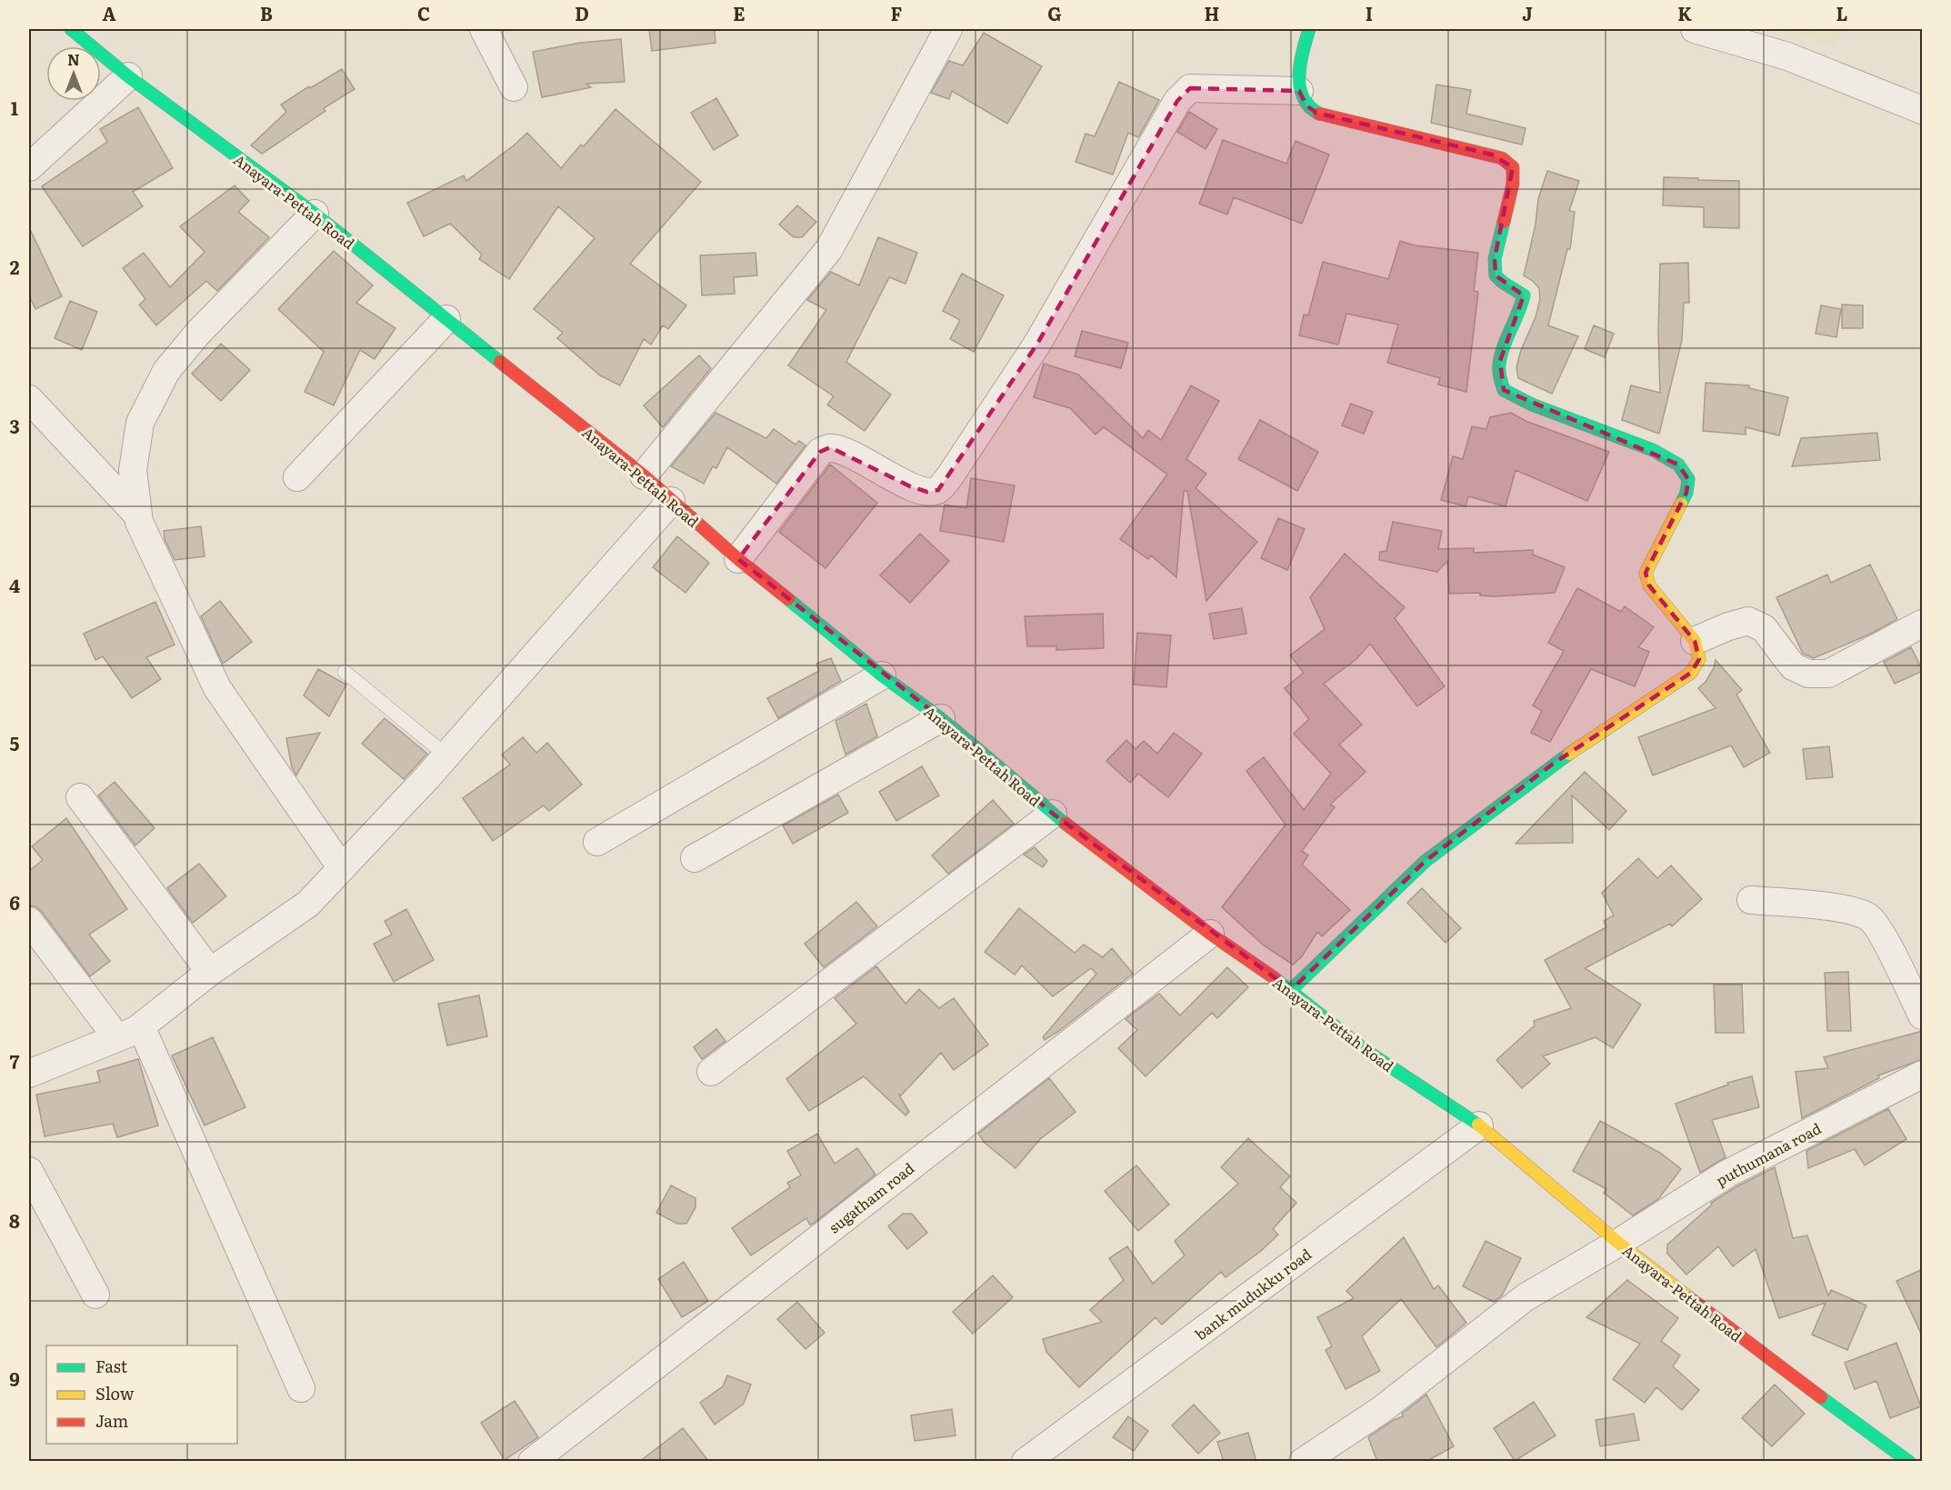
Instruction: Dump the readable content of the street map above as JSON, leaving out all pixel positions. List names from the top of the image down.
{
  "streets": {
    "main road": ["Anayara-Pettah Road"],
    "street": ["puthumana road", "sugatham road", "bank mudukku road"]
  },
  "crossings": [
    ["Anayara-Pettah Road", "puthumana road"],
    ["Anayara-Pettah Road", "sugatham road"],
    ["Anayara-Pettah Road", "bank mudukku road"]
  ],
  "legend": ["Fast", "Slow", "Jam"],
  "north": "top",
  "grid": {
    "columns": [
      "A",
      "B",
      "C",
      "D",
      "E",
      "F",
      "G",
      "H",
      "I",
      "J",
      "K",
      "L"
    ],
    "rows": [
      "1",
      "2",
      "3",
      "4",
      "5",
      "6",
      "7",
      "8",
      "9"
    ]
  }
}
